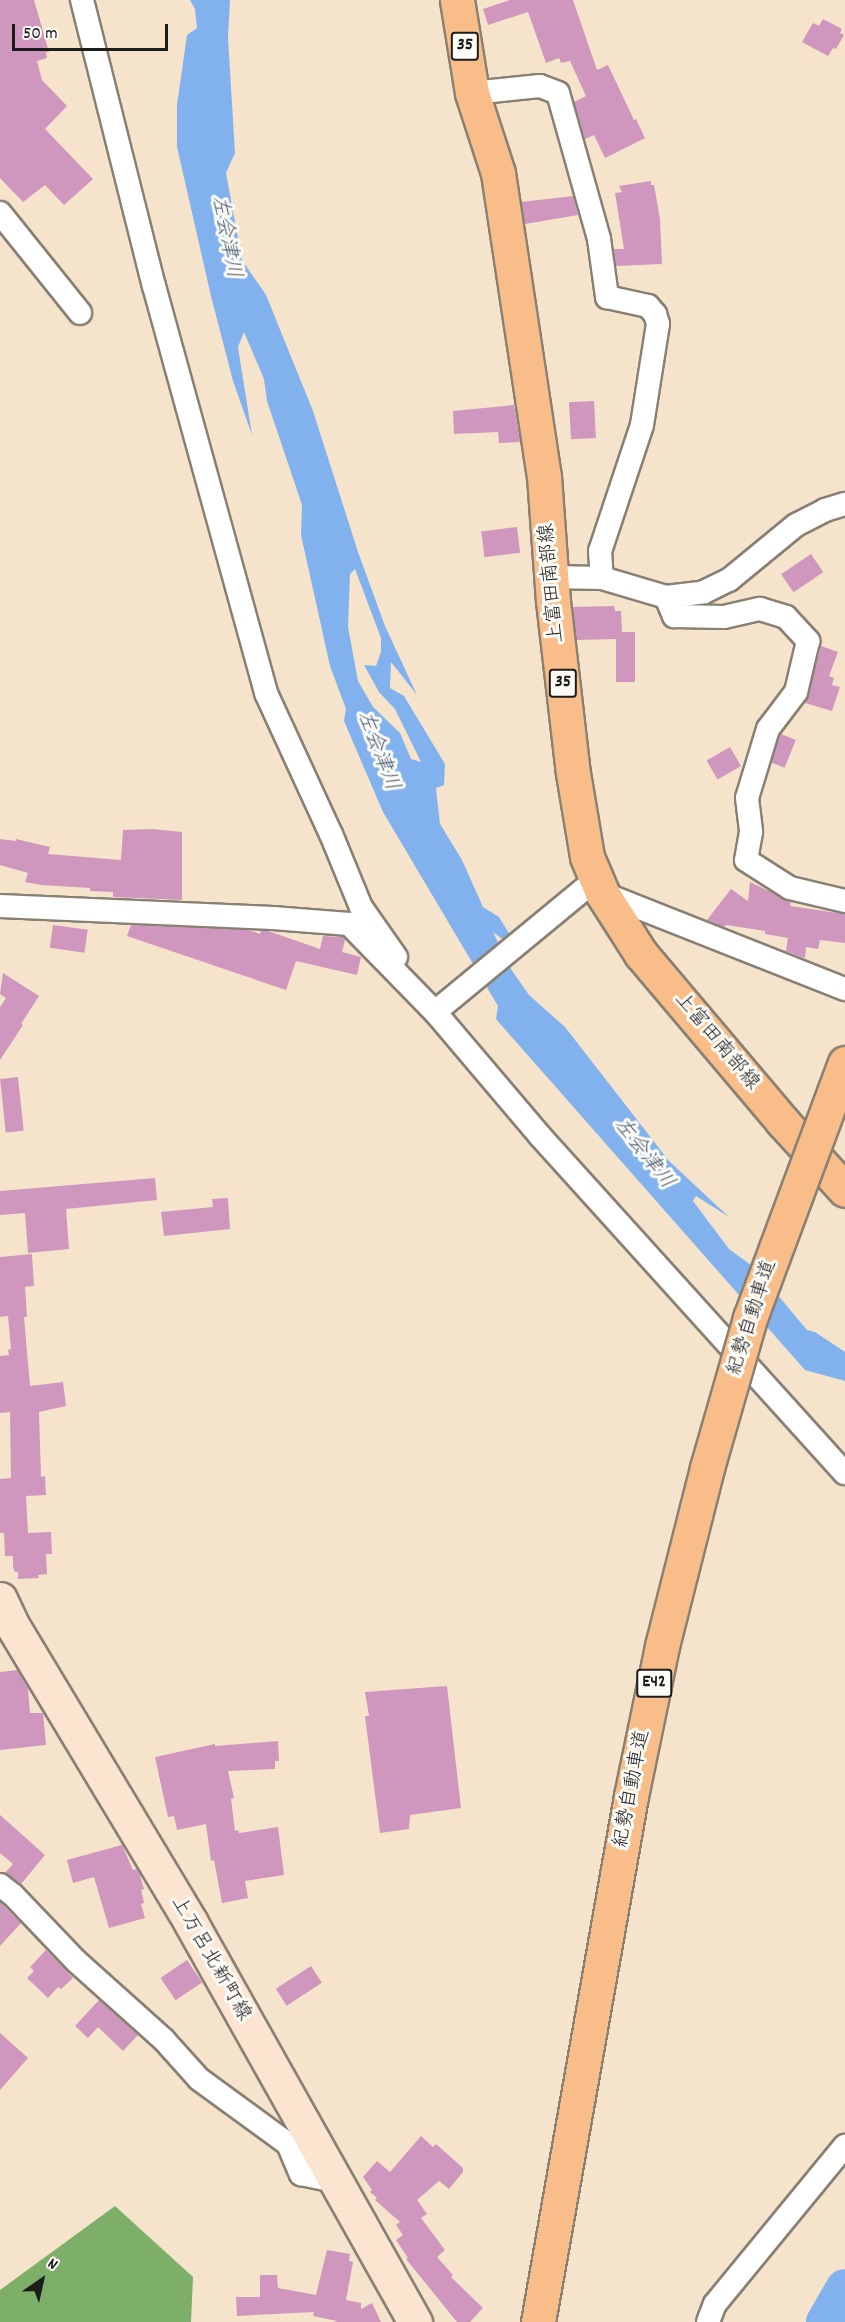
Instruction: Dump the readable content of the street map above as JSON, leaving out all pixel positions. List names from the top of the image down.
{
  "streets": {
    "main road": [
      "35",
      "上富田南部線",
      "紀勢自動車道",
      "E42",
      "上万呂北新町線"
    ]
  },
  "water": ["左会津川"],
  "scale_bar": "50 m",
  "north": "top right"
}
